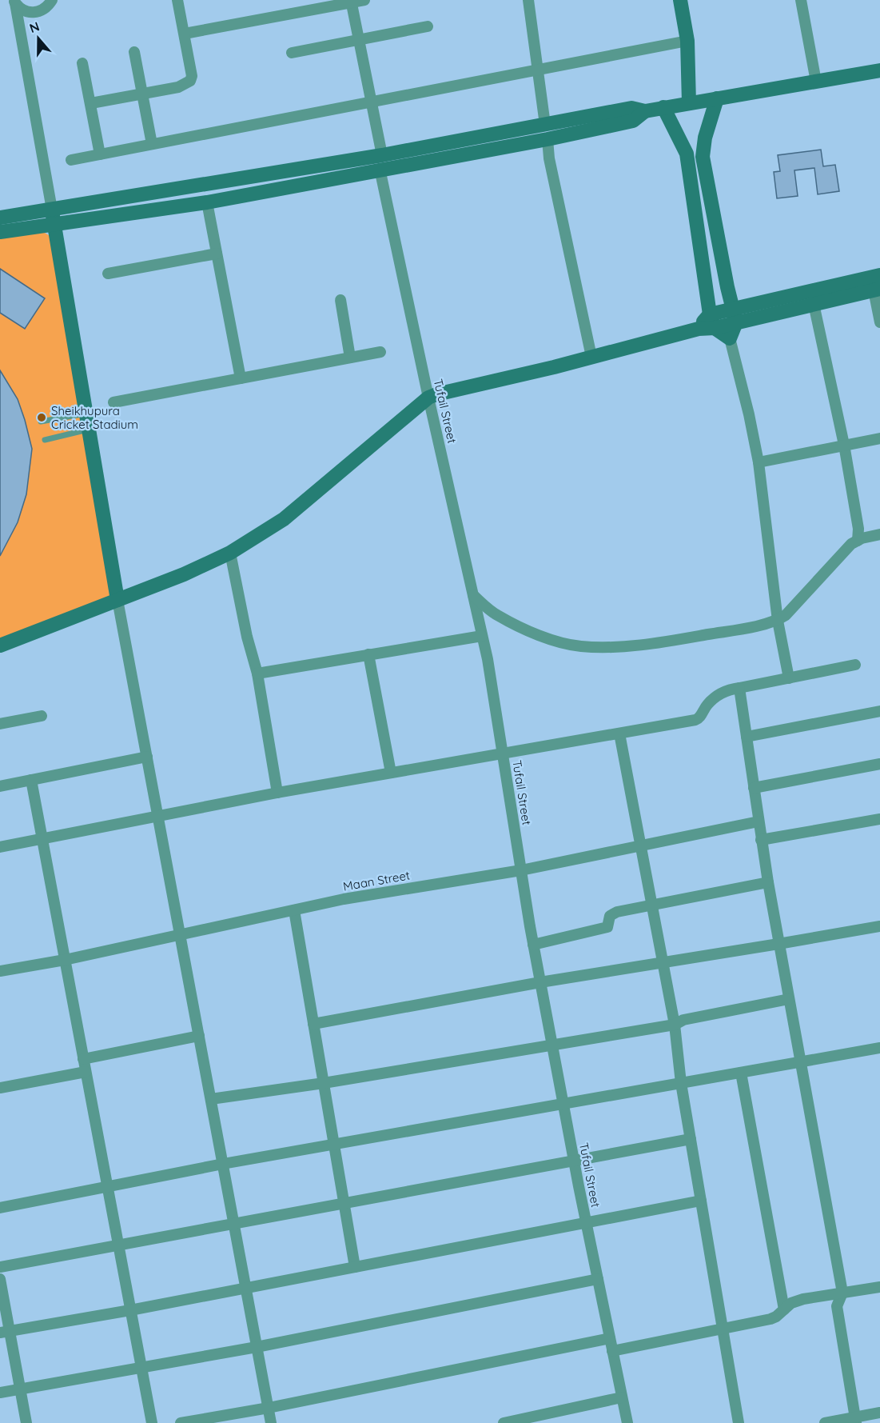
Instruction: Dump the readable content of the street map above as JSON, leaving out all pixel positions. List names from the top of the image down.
{
  "streets": {
    "street": ["Tufail Street", "Maan Street"]
  },
  "crossings": [
    ["Tufail Street", "Maan Street"]
  ],
  "places": ["Sheikhupura Cricket Stadium"],
  "north": "top"
}
